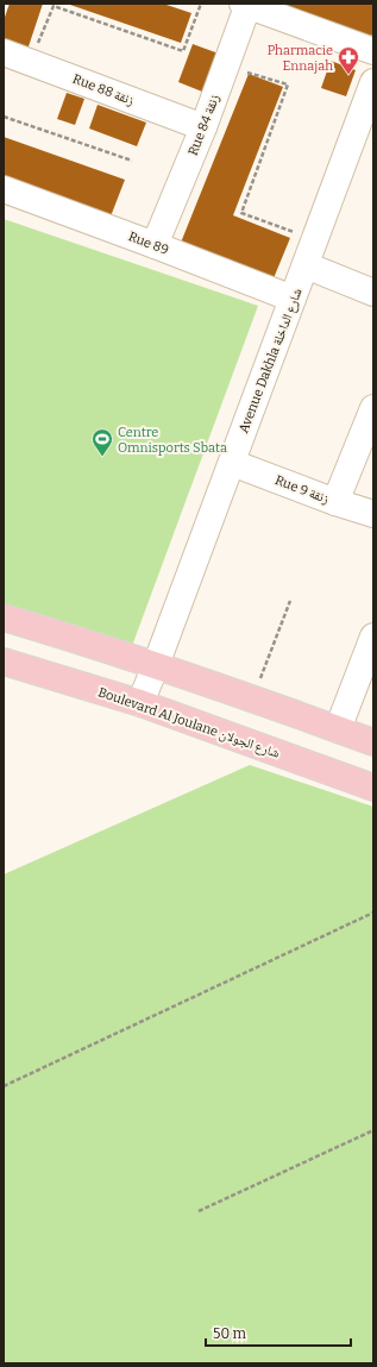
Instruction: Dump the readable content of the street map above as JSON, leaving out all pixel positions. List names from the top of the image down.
{
  "streets": {
    "main road": ["Boulevard Al Joulane شارع الجولان"],
    "street": [
      "Rue 88 زنقة",
      "Rue 84 زنقة",
      "Rue 89",
      "Avenue Dakhla شارع الداخلة",
      "Rue 9 زنقة"
    ]
  },
  "crossings": [
    ["Rue 88 زنقة", "Rue 84 زنقة"],
    ["Rue 84 زنقة", "Rue 89"],
    ["Rue 89", "Avenue Dakhla شارع الداخلة"],
    ["Avenue Dakhla شارع الداخلة", "Rue 9 زنقة"],
    ["Avenue Dakhla شارع الداخلة", "Boulevard Al Joulane شارع الجولان"]
  ],
  "places": {
    "pharmacy": ["Pharmacie Ennajah"],
    "sports": ["Centre Omnisports Sbata"]
  },
  "scale_bar": "50 m"
}
